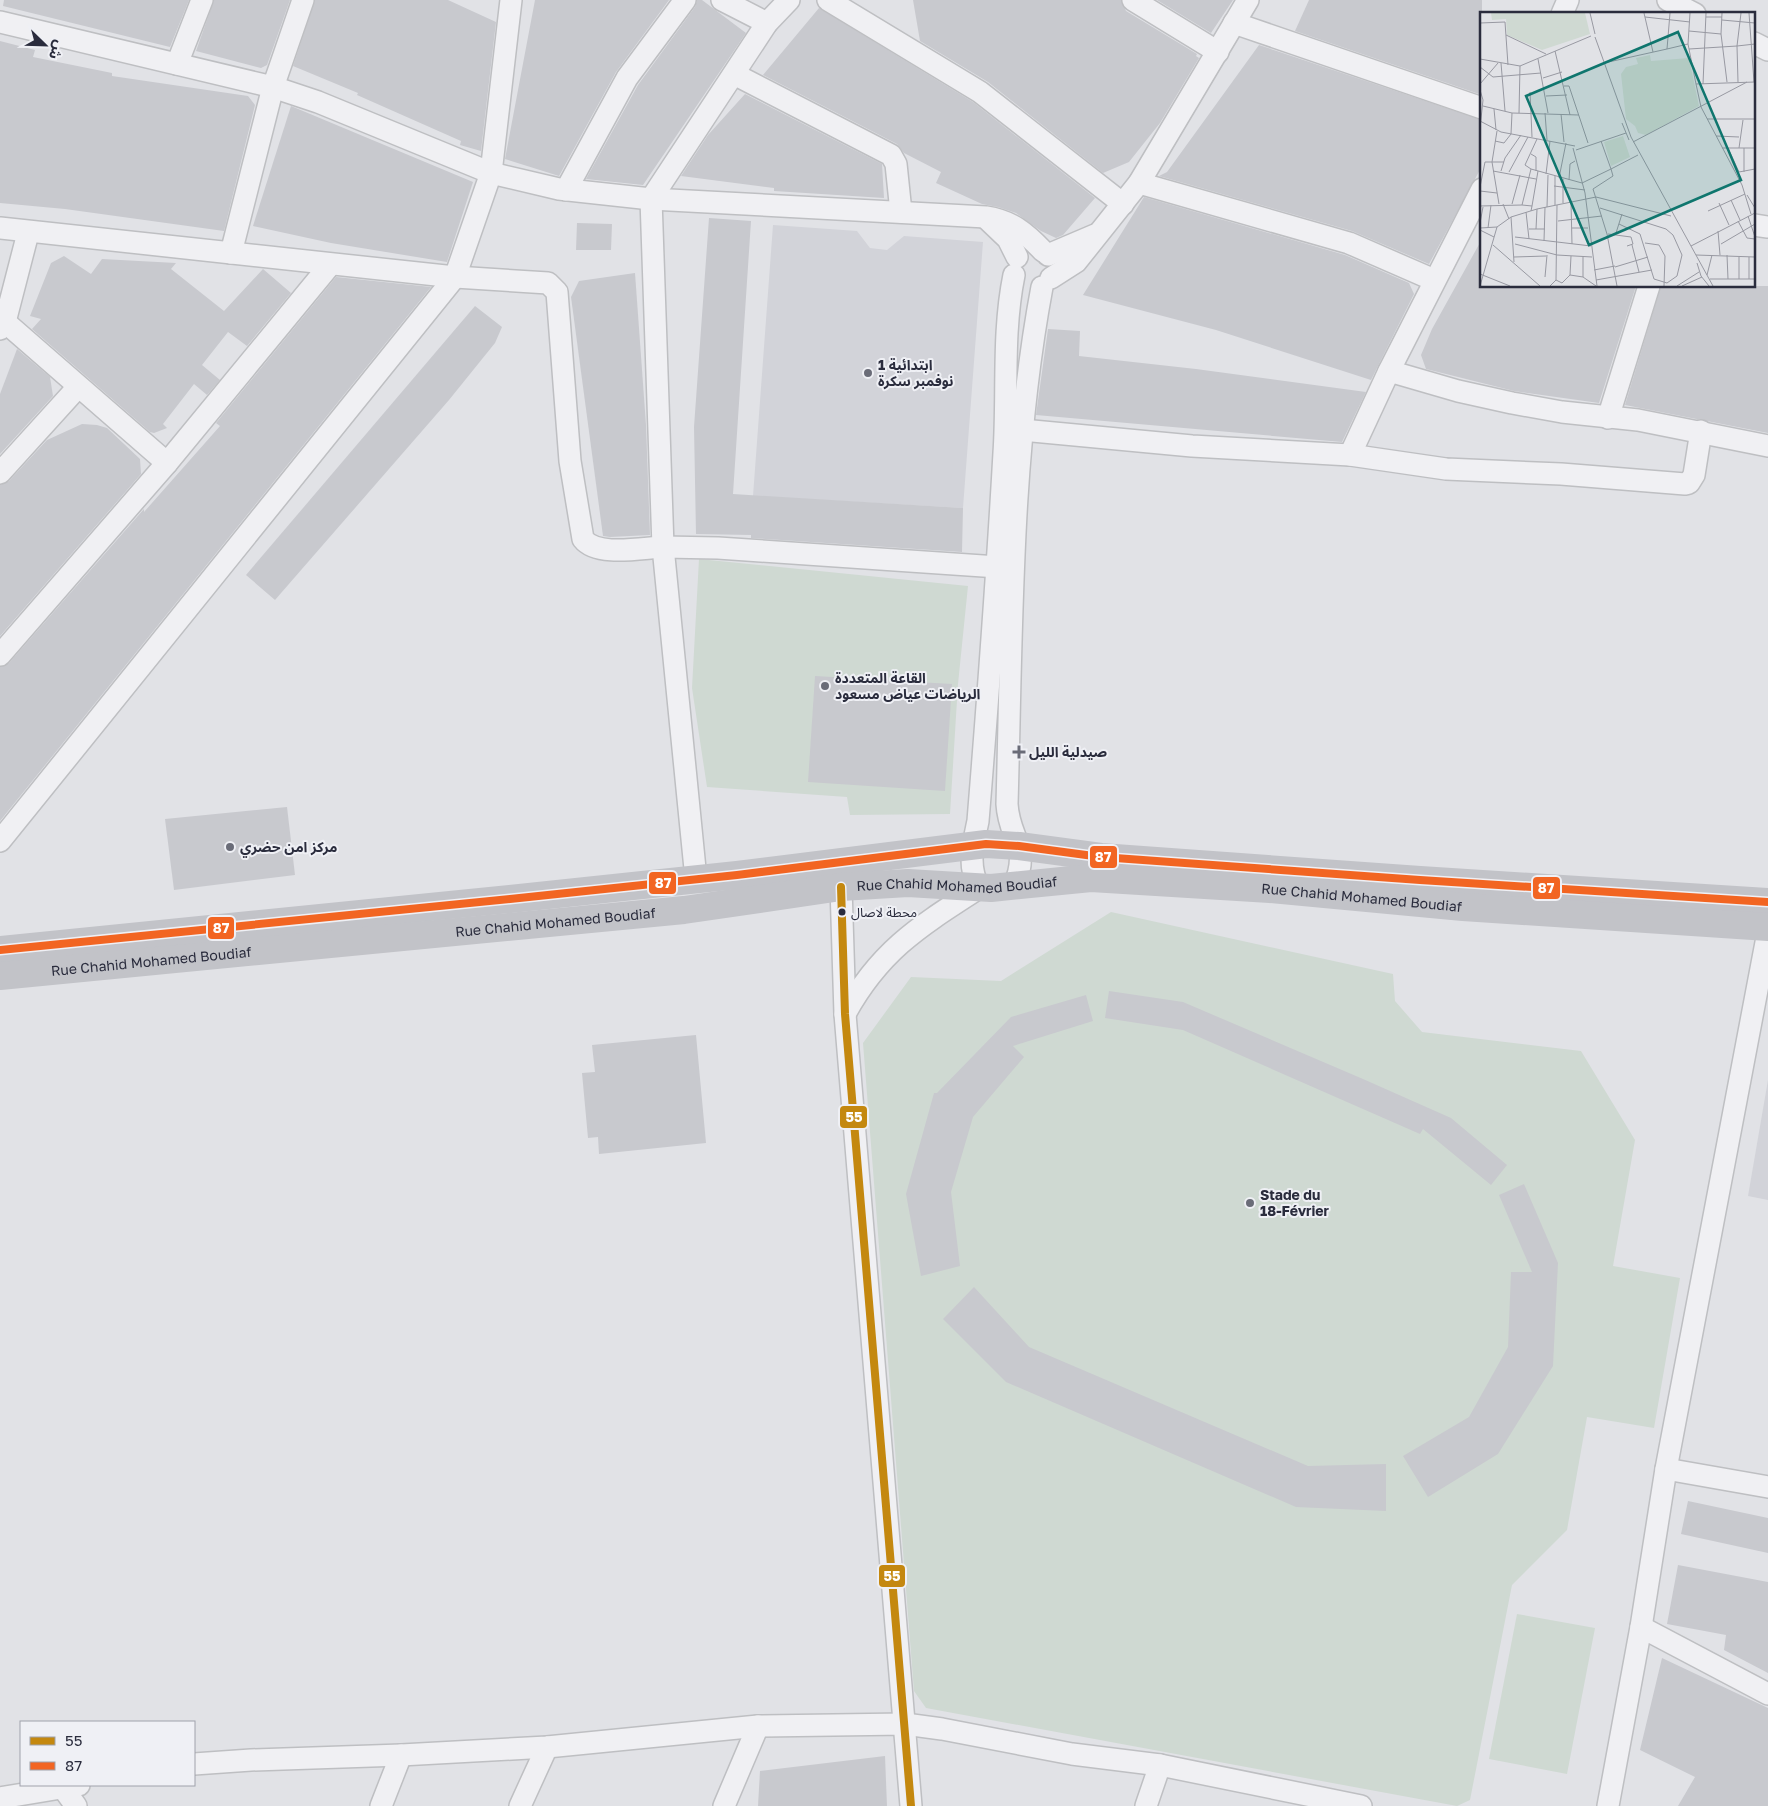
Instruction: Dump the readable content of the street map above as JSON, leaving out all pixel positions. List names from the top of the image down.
{
  "streets": {
    "main road": ["Rue Chahid Mohamed Boudiaf"]
  },
  "places": {
    "other": [
      "ابتدائية 1 نوفمبر سكرة",
      "القاعة المتعددة الرياضات عياض مسعود",
      "مركز امن حضري",
      "محطة لاصال",
      "Stade du 18-Février"
    ],
    "health": ["صيدلية الليل"]
  },
  "lines": ["transit line 87", "transit line 55"],
  "legend": ["55", "87"],
  "north": "bottom right"
}
